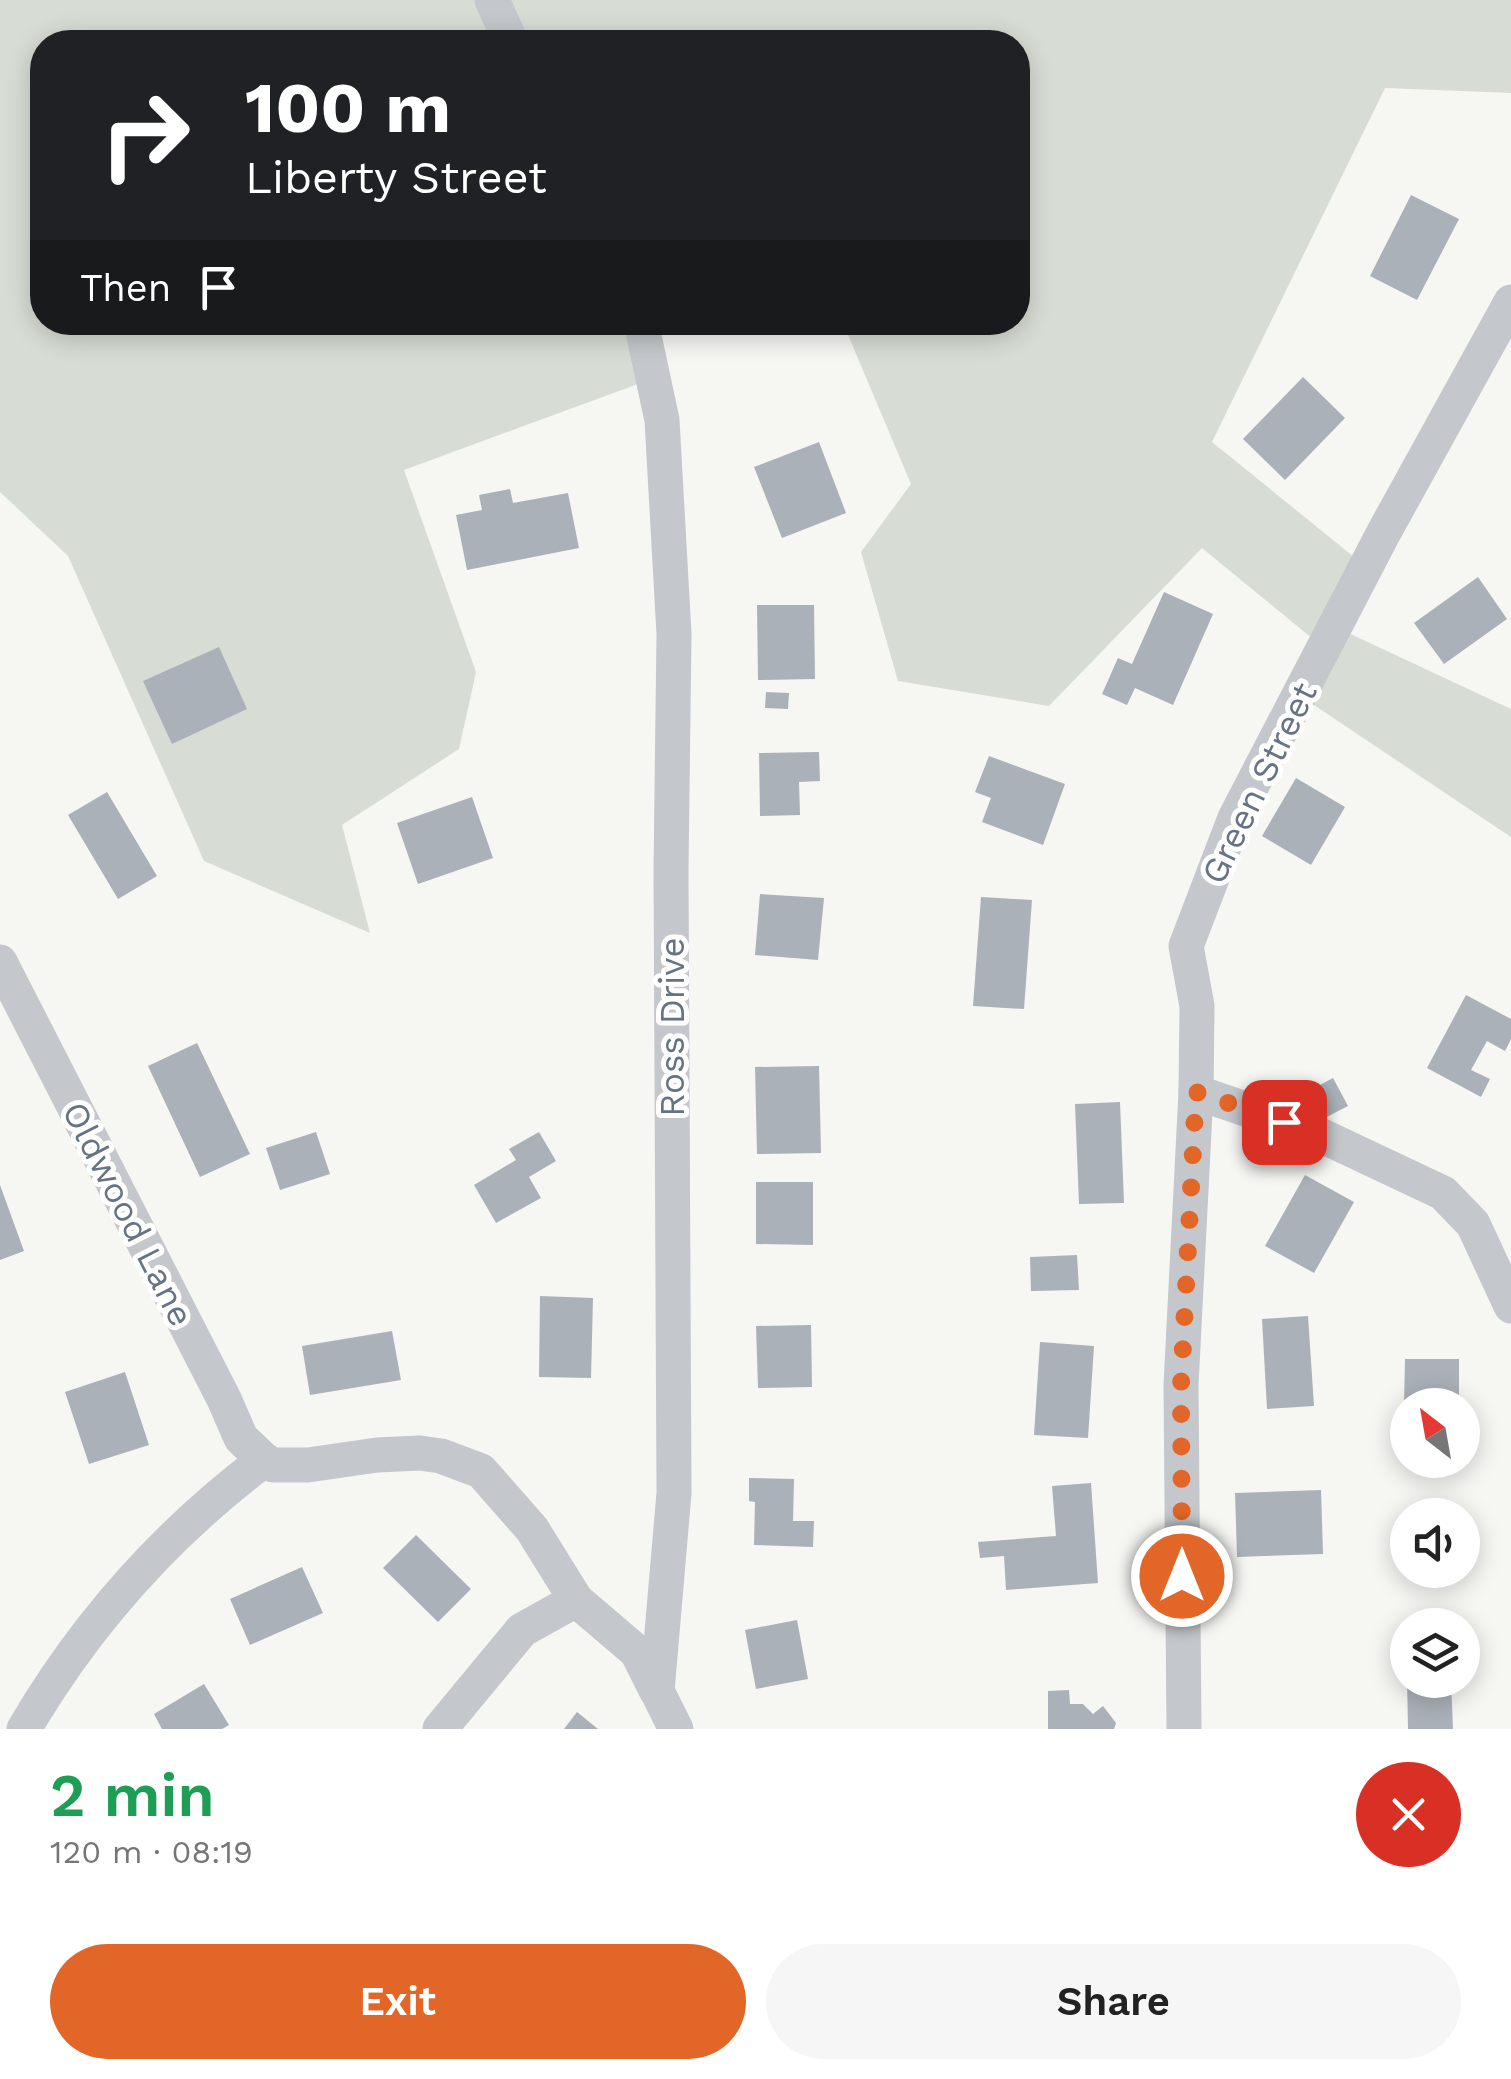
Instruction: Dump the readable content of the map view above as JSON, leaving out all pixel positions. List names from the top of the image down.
{
  "streets": {
    "street": ["Green Street", "Ross Drive", "Oldwood Lane"]
  },
  "north": "top left",
  "page": {
    "turn": ["100 m", "Liberty Street"],
    "then": "Then",
    "heading": ["2 min", "120 m · 08:19"],
    "buttons": ["Exit", "Share"]
  }
}
